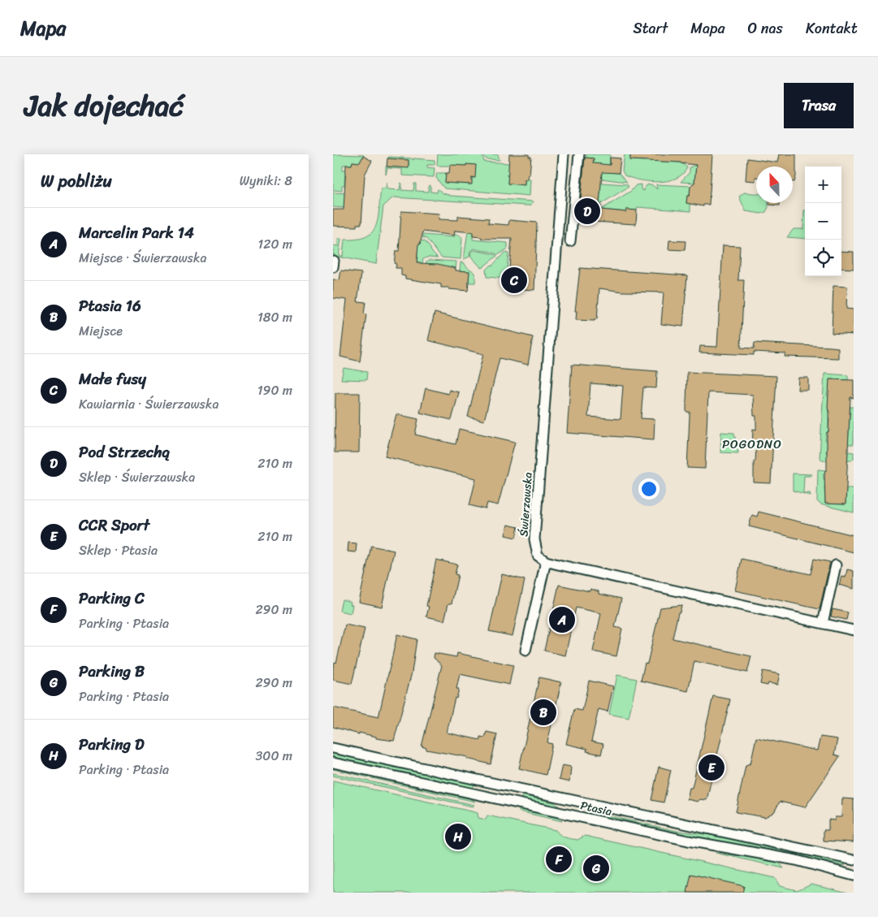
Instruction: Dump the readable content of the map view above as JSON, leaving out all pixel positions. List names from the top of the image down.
{
  "streets": {
    "street": ["Świerzawska", "Ptasia"]
  },
  "districts": ["POGODNO"],
  "north": "top",
  "page": {
    "header": "Mapa",
    "nav": [
      "Start",
      "Mapa",
      "O nas",
      "Kontakt"
    ],
    "title": "Jak dojechać",
    "buttons": "Trasa",
    "heading": ["W pobliżu", "Wyniki: 8"],
    "map_buttons": ["+", "−"],
    "pins": [
      "D",
      "C",
      "A",
      "B",
      "E",
      "H",
      "F",
      "G"
    ],
    "list": [
      {
        "mark": "A",
        "name": "Marcelin Park 14",
        "note": "Miejsce · Świerzawska",
        "value": "120 m"
      },
      {
        "mark": "B",
        "name": "Ptasia 16",
        "note": "Miejsce",
        "value": "180 m"
      },
      {
        "mark": "C",
        "name": "Małe fusy",
        "note": "Kawiarnia · Świerzawska",
        "value": "190 m"
      },
      {
        "mark": "D",
        "name": "Pod Strzechą",
        "note": "Sklep · Świerzawska",
        "value": "210 m"
      },
      {
        "mark": "E",
        "name": "CCR Sport",
        "note": "Sklep · Ptasia",
        "value": "210 m"
      },
      {
        "mark": "F",
        "name": "Parking C",
        "note": "Parking · Ptasia",
        "value": "290 m"
      },
      {
        "mark": "G",
        "name": "Parking B",
        "note": "Parking · Ptasia",
        "value": "290 m"
      },
      {
        "mark": "H",
        "name": "Parking D",
        "note": "Parking · Ptasia",
        "value": "300 m"
      }
    ]
  }
}
